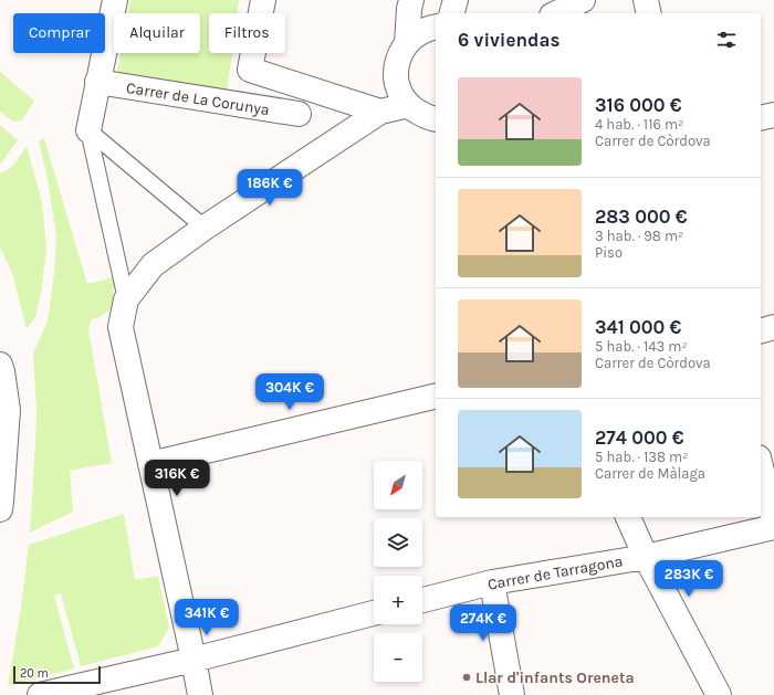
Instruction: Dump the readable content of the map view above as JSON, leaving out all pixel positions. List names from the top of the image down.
{
  "streets": {
    "street": ["Carrer de La Corunya", "Carrer de Tarragona"]
  },
  "places": ["Llar d'infants Oreneta"],
  "scale_bar": "20 m",
  "north": "bottom left",
  "page": {
    "chip": ["Comprar", "Alquilar", "Filtros"],
    "heading": "6 viviendas",
    "list": [
      {
        "name": "316 000 €",
        "note": "4 hab. · 116 m² · Carrer de Còrdova"
      },
      {
        "name": "283 000 €",
        "note": "3 hab. · 98 m² · Piso"
      },
      {
        "name": "341 000 €",
        "note": "5 hab. · 143 m² · Carrer de Còrdova"
      },
      {
        "name": "274 000 €",
        "note": "5 hab. · 138 m² · Carrer de Màlaga"
      }
    ],
    "price": [
      "186K €",
      "304K €",
      "316K €",
      "283K €",
      "341K €",
      "274K €"
    ],
    "map_buttons": ["+", "−"],
    "scale": "20 m"
  }
}
